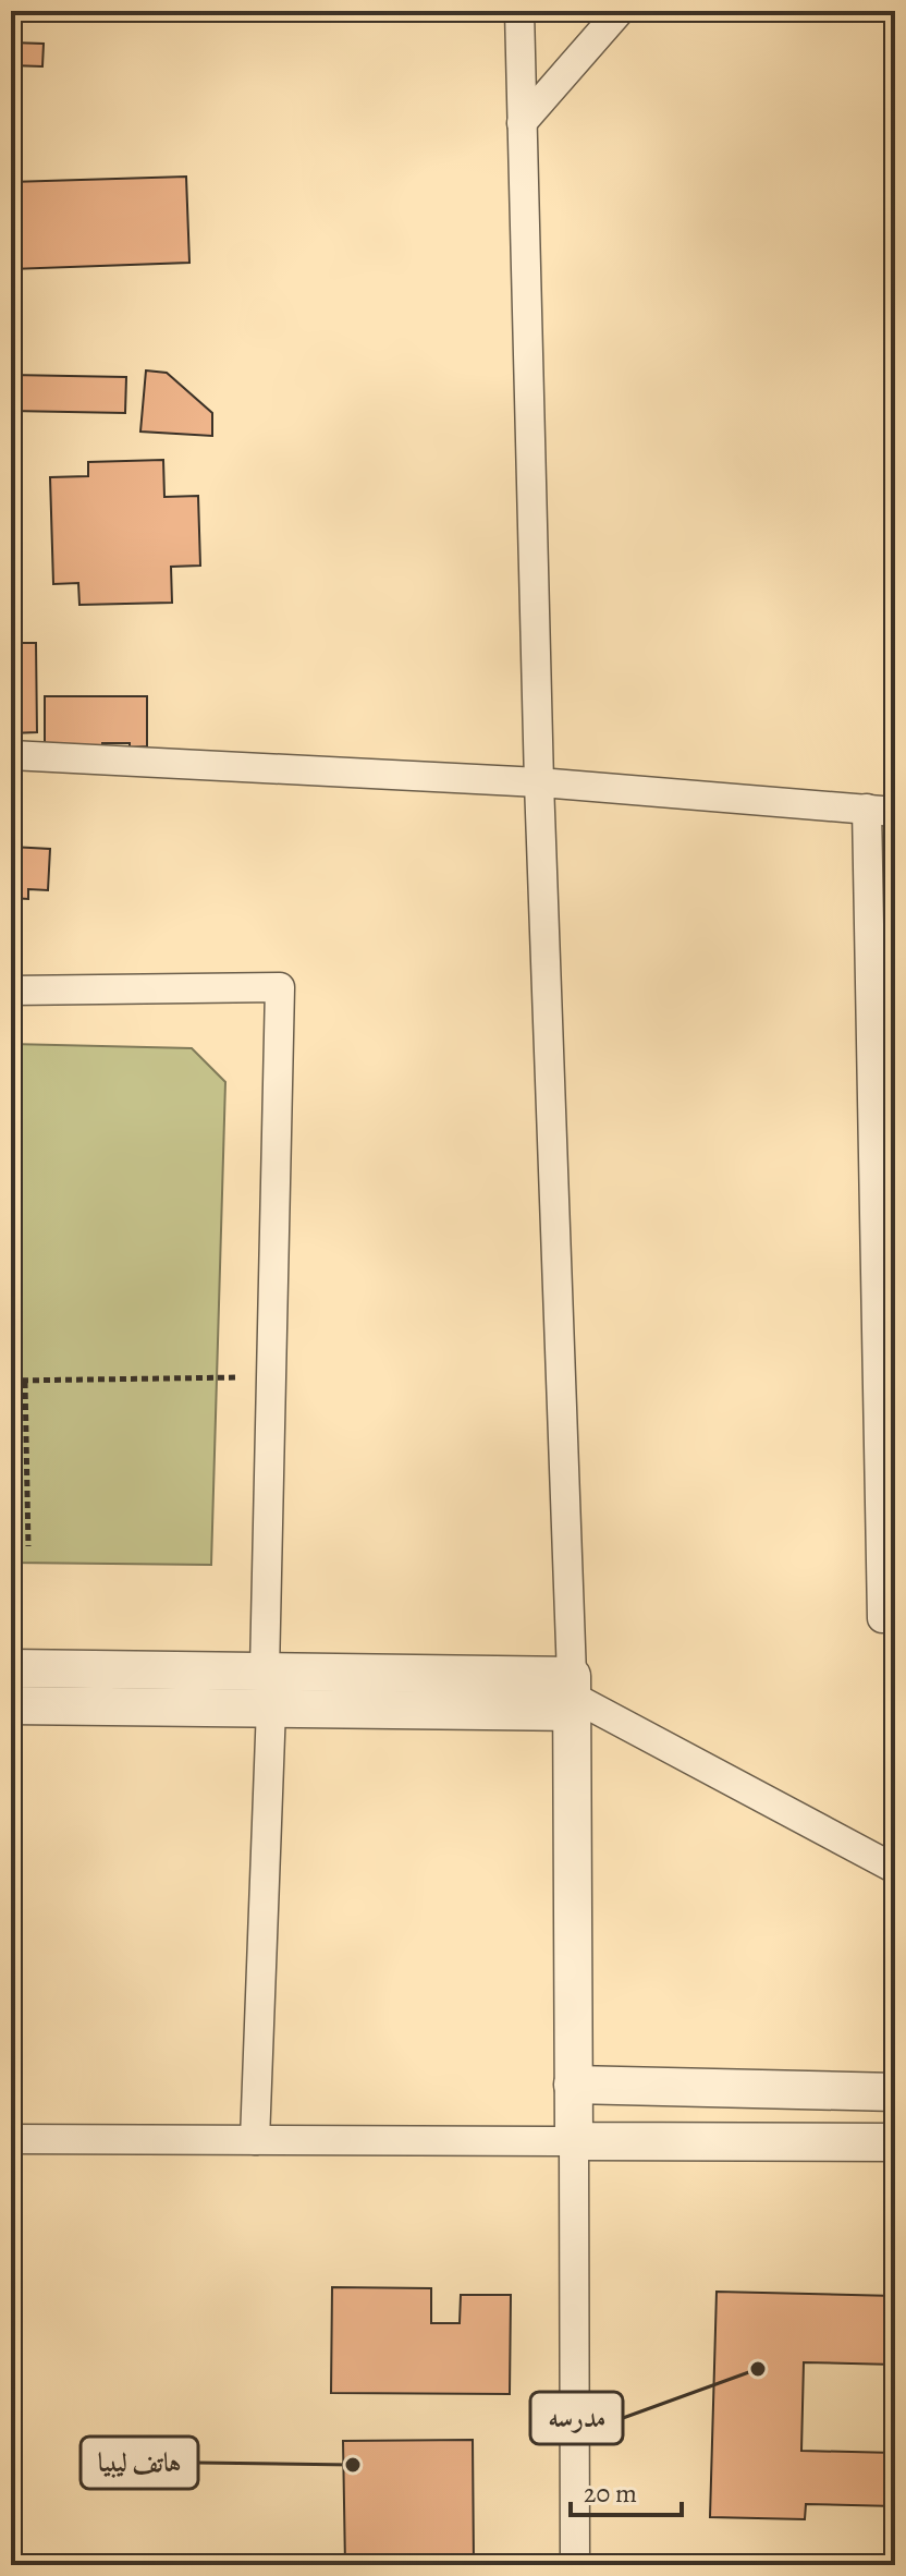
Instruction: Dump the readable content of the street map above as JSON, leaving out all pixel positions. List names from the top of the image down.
{
  "places": ["مدرسه", "هاتف ليبيا"],
  "scale_bar": "20 m"
}
